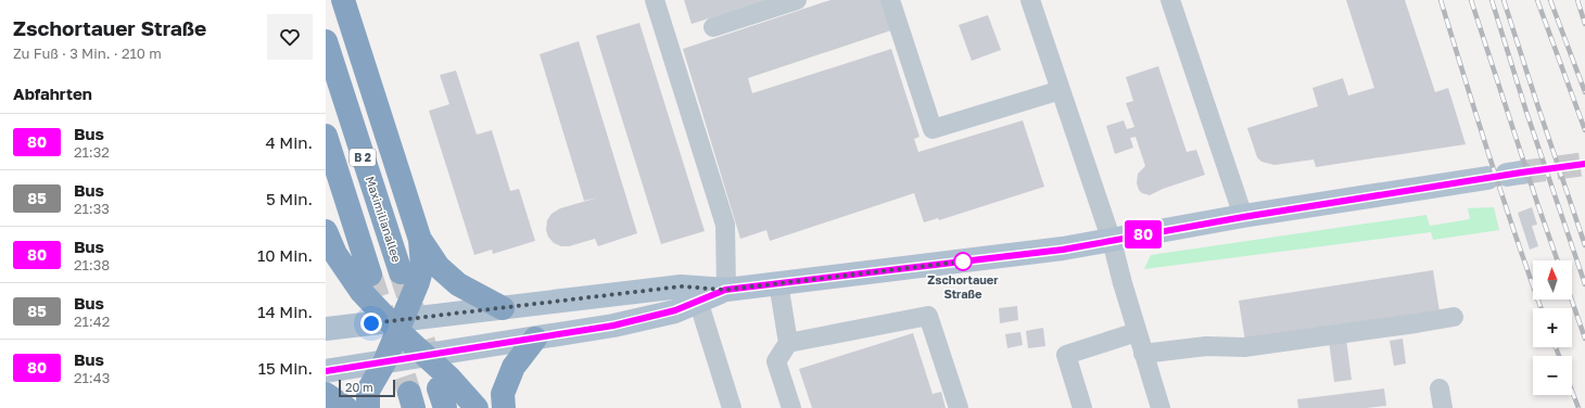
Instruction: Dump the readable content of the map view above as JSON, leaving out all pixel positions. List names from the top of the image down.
{
  "streets": {
    "highway": ["B 2", "Maximilianallee"]
  },
  "places": ["Zschortauer Straße"],
  "lines": ["bus line 80"],
  "scale_bar": "20 m",
  "north": "top",
  "page": {
    "heading": [
      ["Zschortauer Straße", "Zu Fuß · 3 Min. · 210 m"],
      "Abfahrten"
    ],
    "on_map": "80",
    "list": [
      {
        "mark": "80",
        "name": "Bus",
        "note": "21:32",
        "value": "4 Min."
      },
      {
        "mark": "85",
        "name": "Bus",
        "note": "21:33",
        "value": "5 Min."
      },
      {
        "mark": "80",
        "name": "Bus",
        "note": "21:38",
        "value": "10 Min."
      },
      {
        "mark": "85",
        "name": "Bus",
        "note": "21:42",
        "value": "14 Min."
      },
      {
        "mark": "80",
        "name": "Bus",
        "note": "21:43",
        "value": "15 Min."
      }
    ],
    "map_buttons": ["+", "−"],
    "scale": "20 m"
  }
}
